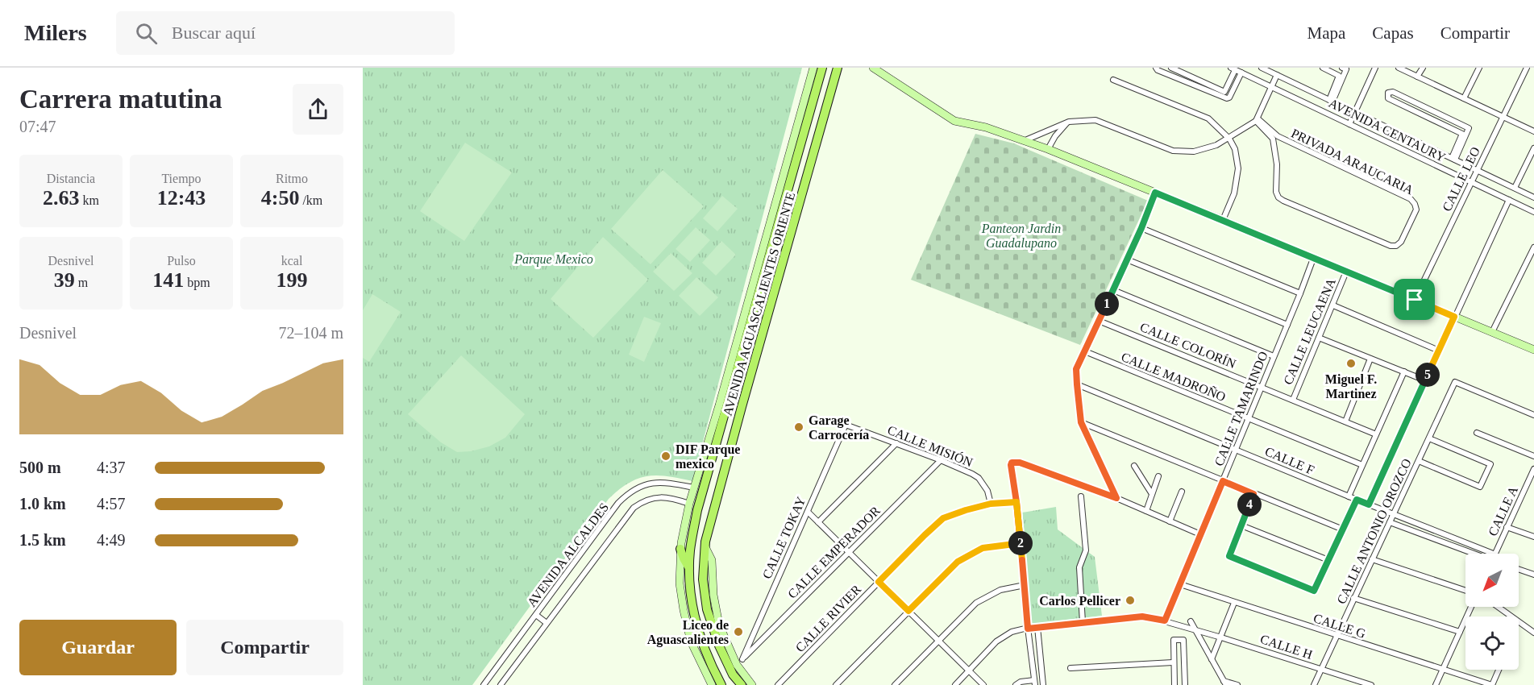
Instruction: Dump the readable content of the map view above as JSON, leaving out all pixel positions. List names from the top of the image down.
{
  "streets": {
    "main road": ["AVENIDA AGUASCALIENTES ORIENTE"],
    "street": [
      "AVENIDA CENTAURY",
      "PRIVADA ARAUCARIA",
      "CALLE LEO",
      "CALLE LEUCAENA",
      "CALLE COLORÍN",
      "CALLE MADROÑO",
      "CALLE TAMARINDO",
      "CALLE MISIÓN",
      "CALLE F",
      "CALLE A",
      "CALLE ANTONIO OROZCO",
      "CALLE TOKAY",
      "CALLE EMPERADOR",
      "AVENIDA ALCALDES",
      "CALLE RIVIER",
      "CALLE G",
      "CALLE H"
    ]
  },
  "crossings": [
    ["AVENIDA CENTAURY", "CALLE LEO"],
    ["AVENIDA AGUASCALIENTES ORIENTE", "AVENIDA ALCALDES"],
    ["CALLE LEUCAENA", "CALLE COLORÍN"],
    ["CALLE COLORÍN", "CALLE TAMARINDO"],
    ["CALLE MADROÑO", "CALLE TAMARINDO"],
    ["CALLE TAMARINDO", "CALLE F"],
    ["CALLE TAMARINDO", "CALLE G"],
    ["CALLE TAMARINDO", "CALLE H"],
    ["CALLE MISIÓN", "CALLE TOKAY"],
    ["CALLE MISIÓN", "CALLE EMPERADOR"],
    ["CALLE MISIÓN", "CALLE RIVIER"],
    ["CALLE F", "CALLE ANTONIO OROZCO"],
    ["CALLE ANTONIO OROZCO", "CALLE G"],
    ["CALLE ANTONIO OROZCO", "CALLE H"],
    ["CALLE TOKAY", "CALLE EMPERADOR"]
  ],
  "parks": ["Panteon Jardin Guadalupano", "Parque Mexico"],
  "places": [
    "Miguel F. Martinez",
    "Garage Carrocería",
    "DIF Parque mexico",
    "Carlos Pellicer",
    "Liceo de Aguascalientes"
  ],
  "north": "bottom left",
  "page": {
    "header": "Milers",
    "search": "Buscar aquí",
    "nav": ["Mapa", "Capas", "Compartir"],
    "heading": ["Carrera matutina", "07:47"],
    "stats": [
      ["Distancia", "2.63 km"],
      ["Tiempo", "12:43"],
      ["Ritmo", "4:50 /km"],
      ["Desnivel", "39 m"],
      ["Pulso", "141 bpm"],
      ["kcal", "199"]
    ],
    "pins": [
      "1",
      "5",
      "4",
      "2"
    ],
    "chart": ["Desnivel", "72–104 m"],
    "list": [
      {
        "name": "500 m",
        "note": "4:37"
      },
      {
        "name": "1.0 km",
        "note": "4:57"
      },
      {
        "name": "1.5 km",
        "note": "4:49"
      }
    ],
    "buttons": ["Guardar", "Compartir"]
  }
}
